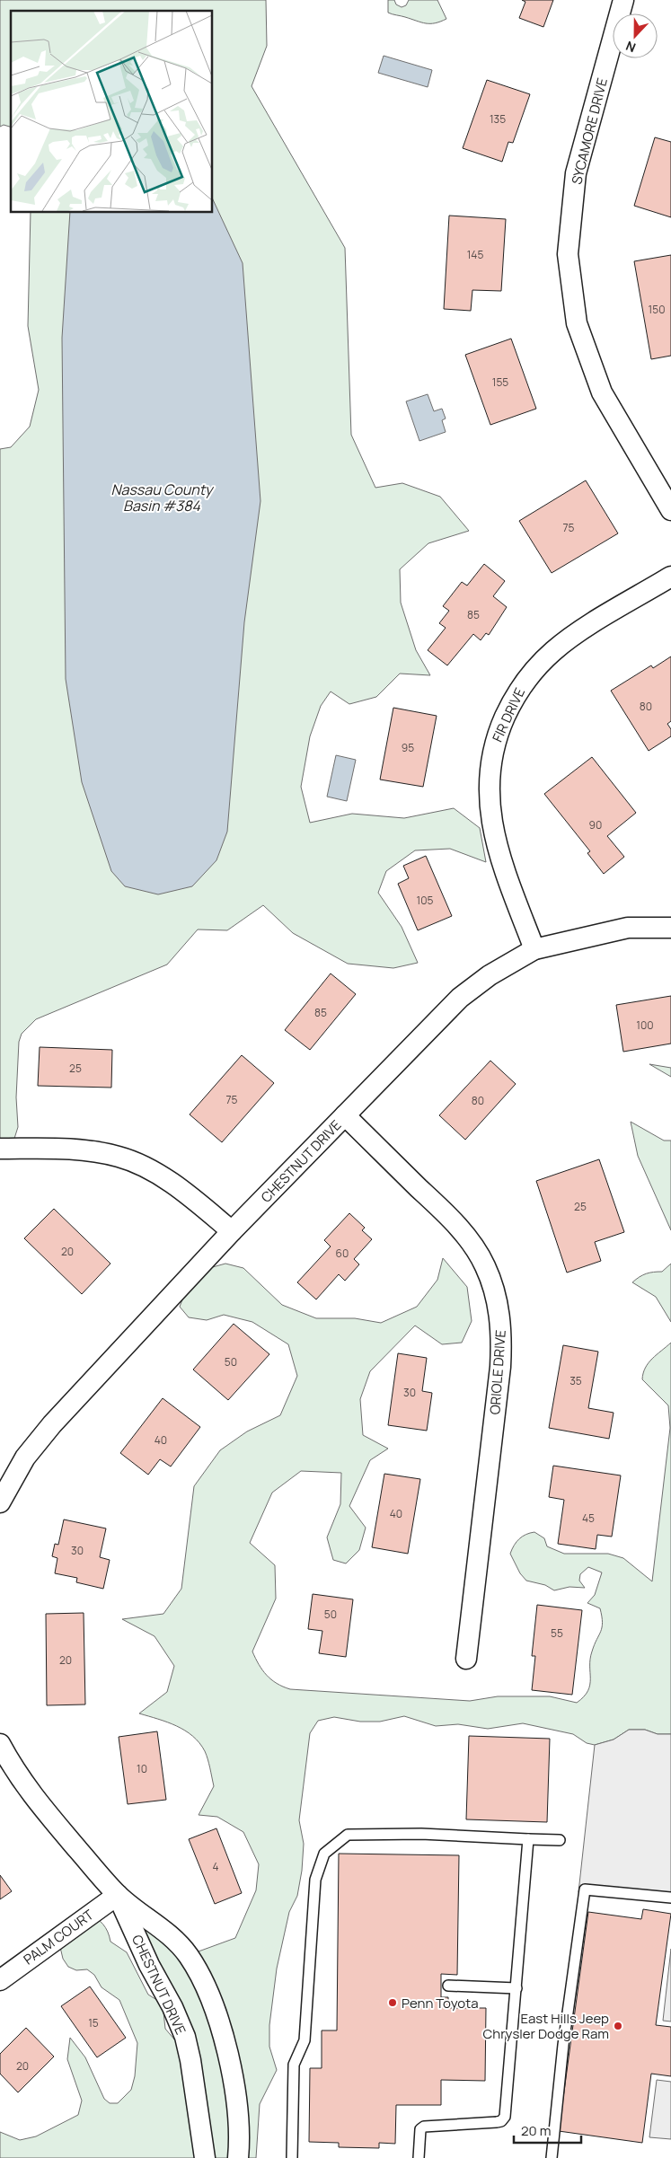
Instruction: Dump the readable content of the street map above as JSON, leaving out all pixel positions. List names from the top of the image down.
{
  "streets": {
    "street": [
      "SYCAMORE DRIVE",
      "FIR DRIVE",
      "CHESTNUT DRIVE",
      "ORIOLE DRIVE",
      "PALM COURT"
    ]
  },
  "crossings": [
    ["FIR DRIVE", "CHESTNUT DRIVE"],
    ["CHESTNUT DRIVE", "ORIOLE DRIVE"],
    ["CHESTNUT DRIVE", "PALM COURT"]
  ],
  "water": ["Nassau County Basin #384"],
  "places": ["Penn Toyota", "East Hills Jeep Chrysler Dodge Ram"],
  "house_numbers": [
    "135",
    "145",
    "150",
    "155",
    "75",
    "85",
    "80",
    "95",
    "90",
    "105",
    "85",
    "100",
    "25",
    "75",
    "80",
    "25",
    "20",
    "60",
    "50",
    "35",
    "30",
    "40",
    "40",
    "45",
    "30",
    "50",
    "55",
    "20",
    "10",
    "4",
    "15",
    "20"
  ],
  "scale_bar": "20 m",
  "north": "bottom"
}
